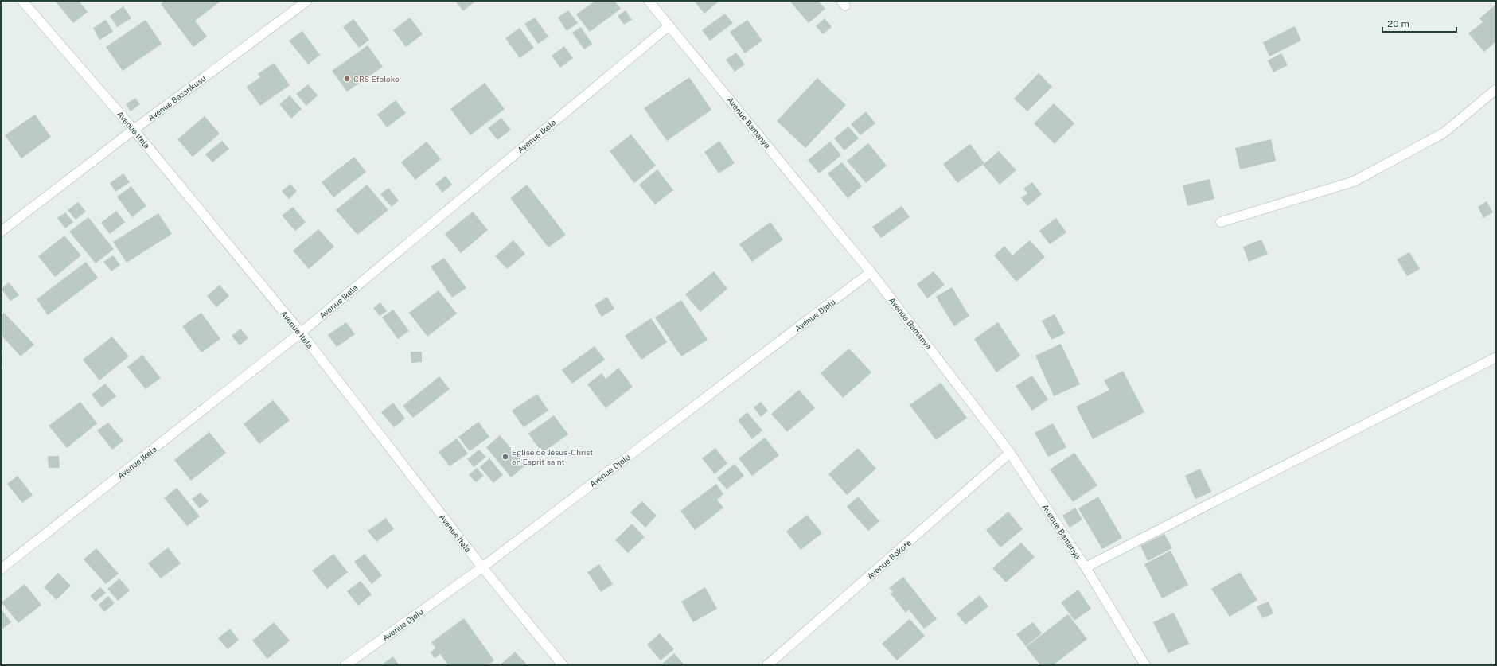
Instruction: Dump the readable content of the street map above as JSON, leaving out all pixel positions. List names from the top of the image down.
{
  "streets": {
    "street": [
      "Avenue Basankusu",
      "Avenue Bamanya",
      "Avenue Itela",
      "Avenue Ikela",
      "Avenue Djolu",
      "Avenue Bokote"
    ]
  },
  "crossings": [
    ["Avenue Basankusu", "Avenue Itela"],
    ["Avenue Bamanya", "Avenue Ikela"],
    ["Avenue Bamanya", "Avenue Djolu"],
    ["Avenue Bamanya", "Avenue Bokote"],
    ["Avenue Itela", "Avenue Ikela"],
    ["Avenue Itela", "Avenue Djolu"]
  ],
  "places": ["CRS Efoloko", "Eglise de Jésus-Christ en Esprit saint"],
  "scale_bar": "20 m"
}
